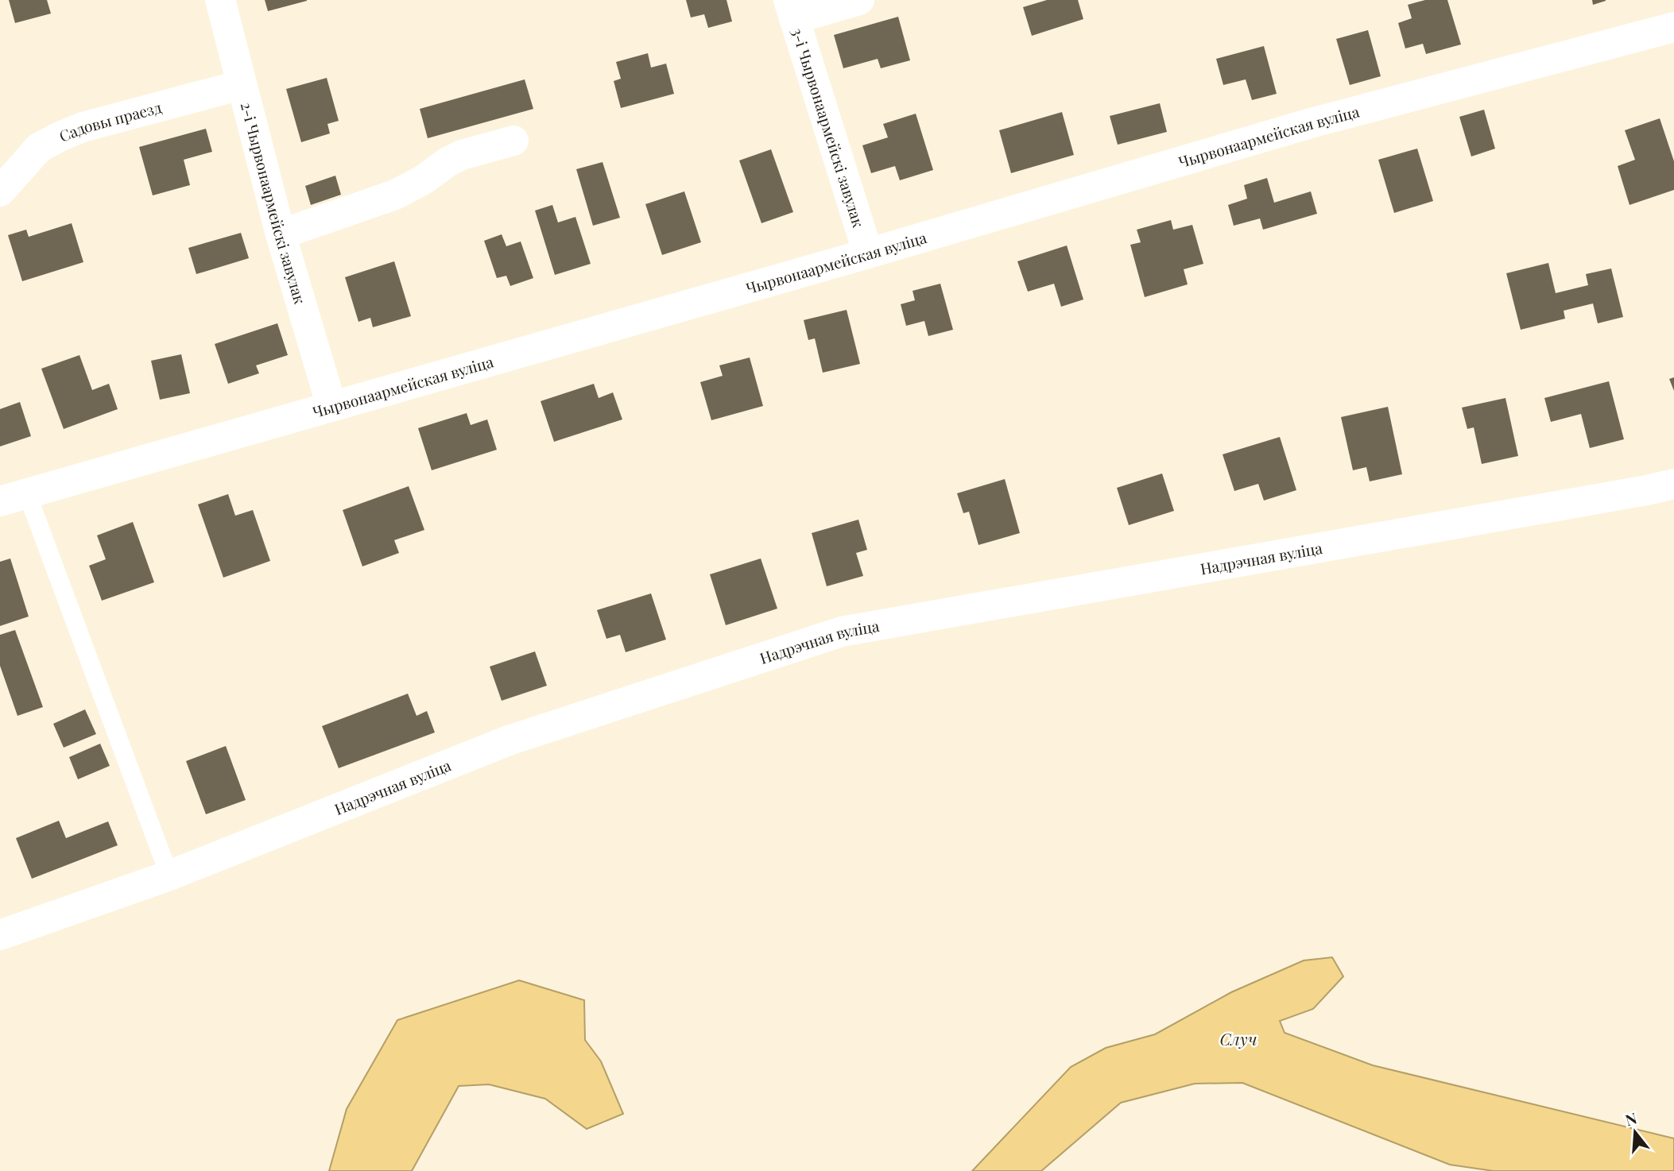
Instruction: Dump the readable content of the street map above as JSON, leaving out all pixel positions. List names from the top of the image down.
{
  "streets": {
    "street": [
      "Садовы праезд",
      "3-і Чырвонаармейскі завулак",
      "Чырвонаармейская вуліца",
      "2-і Чырвонаармейскі завулак",
      "Надрэчная вуліца"
    ]
  },
  "crossings": [
    ["Садовы праезд", "2-і Чырвонаармейскі завулак"],
    ["3-і Чырвонаармейскі завулак", "Чырвонаармейская вуліца"],
    ["Чырвонаармейская вуліца", "2-і Чырвонаармейскі завулак"]
  ],
  "water": ["Случ"],
  "north": "top"
}
